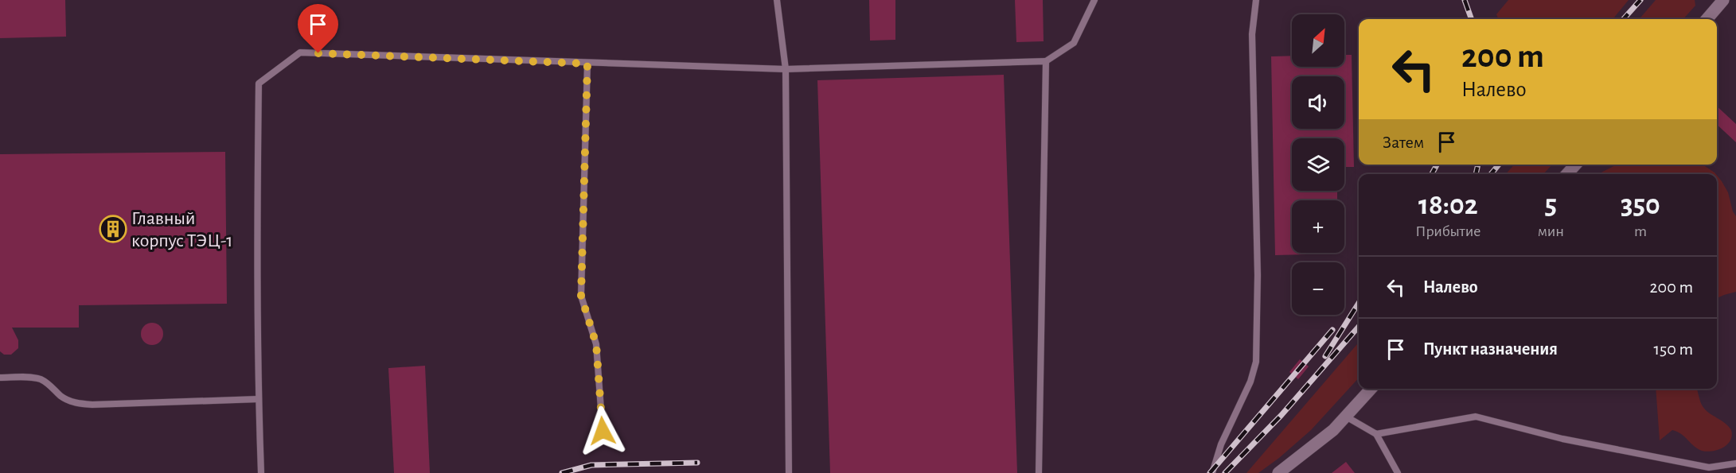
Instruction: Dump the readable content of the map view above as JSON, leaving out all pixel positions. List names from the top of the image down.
{
  "places": {
    "building": ["Главный корпус ТЭЦ-1"]
  },
  "north": "top right",
  "page": {
    "map_buttons": ["+", "−"],
    "turn": ["200 m", "Налево"],
    "then": "Затем",
    "eta": [
      "18:02",
      "Прибытие",
      "5",
      "мин",
      "350",
      "m"
    ],
    "list": [
      {
        "name": "Налево",
        "value": "200 m"
      },
      {
        "name": "Пункт назначения",
        "value": "150 m"
      }
    ]
  }
}
